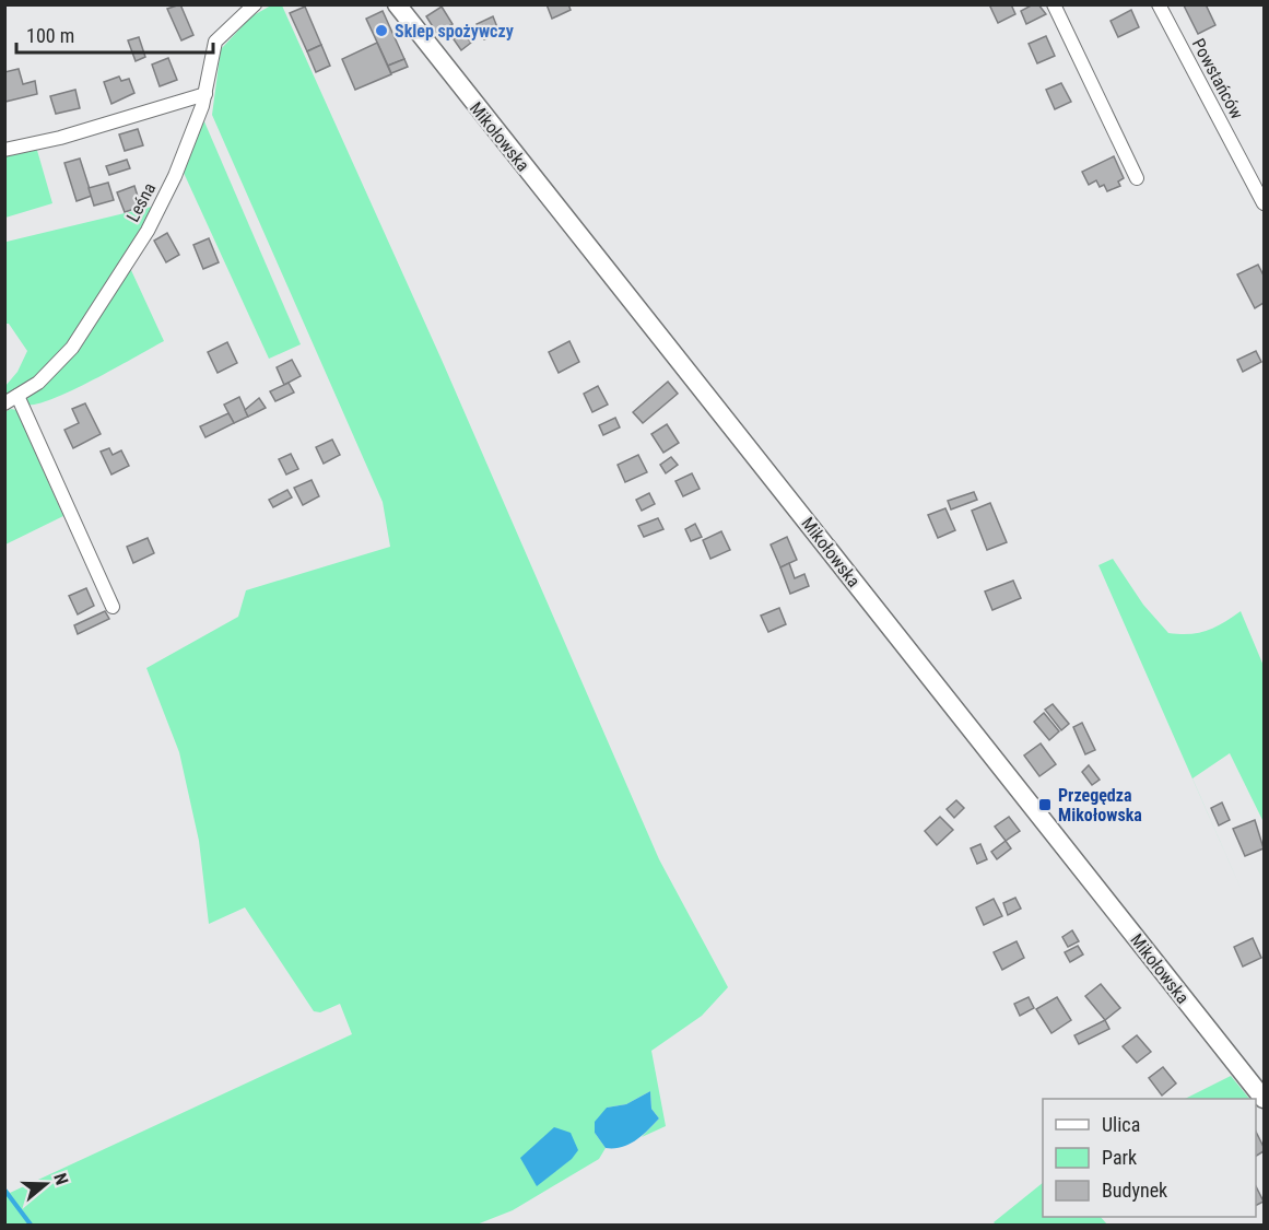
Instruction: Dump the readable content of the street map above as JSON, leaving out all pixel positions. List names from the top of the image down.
{
  "streets": {
    "main road": ["Mikołowska"],
    "street": ["Powstańców", "Leśna"]
  },
  "places": {
    "other": ["Sklep spożywczy"],
    "transit": ["Przegędza Mikołowska"]
  },
  "legend": ["Ulica", "Park", "Budynek"],
  "scale_bar": "100 m",
  "north": "right"
}
